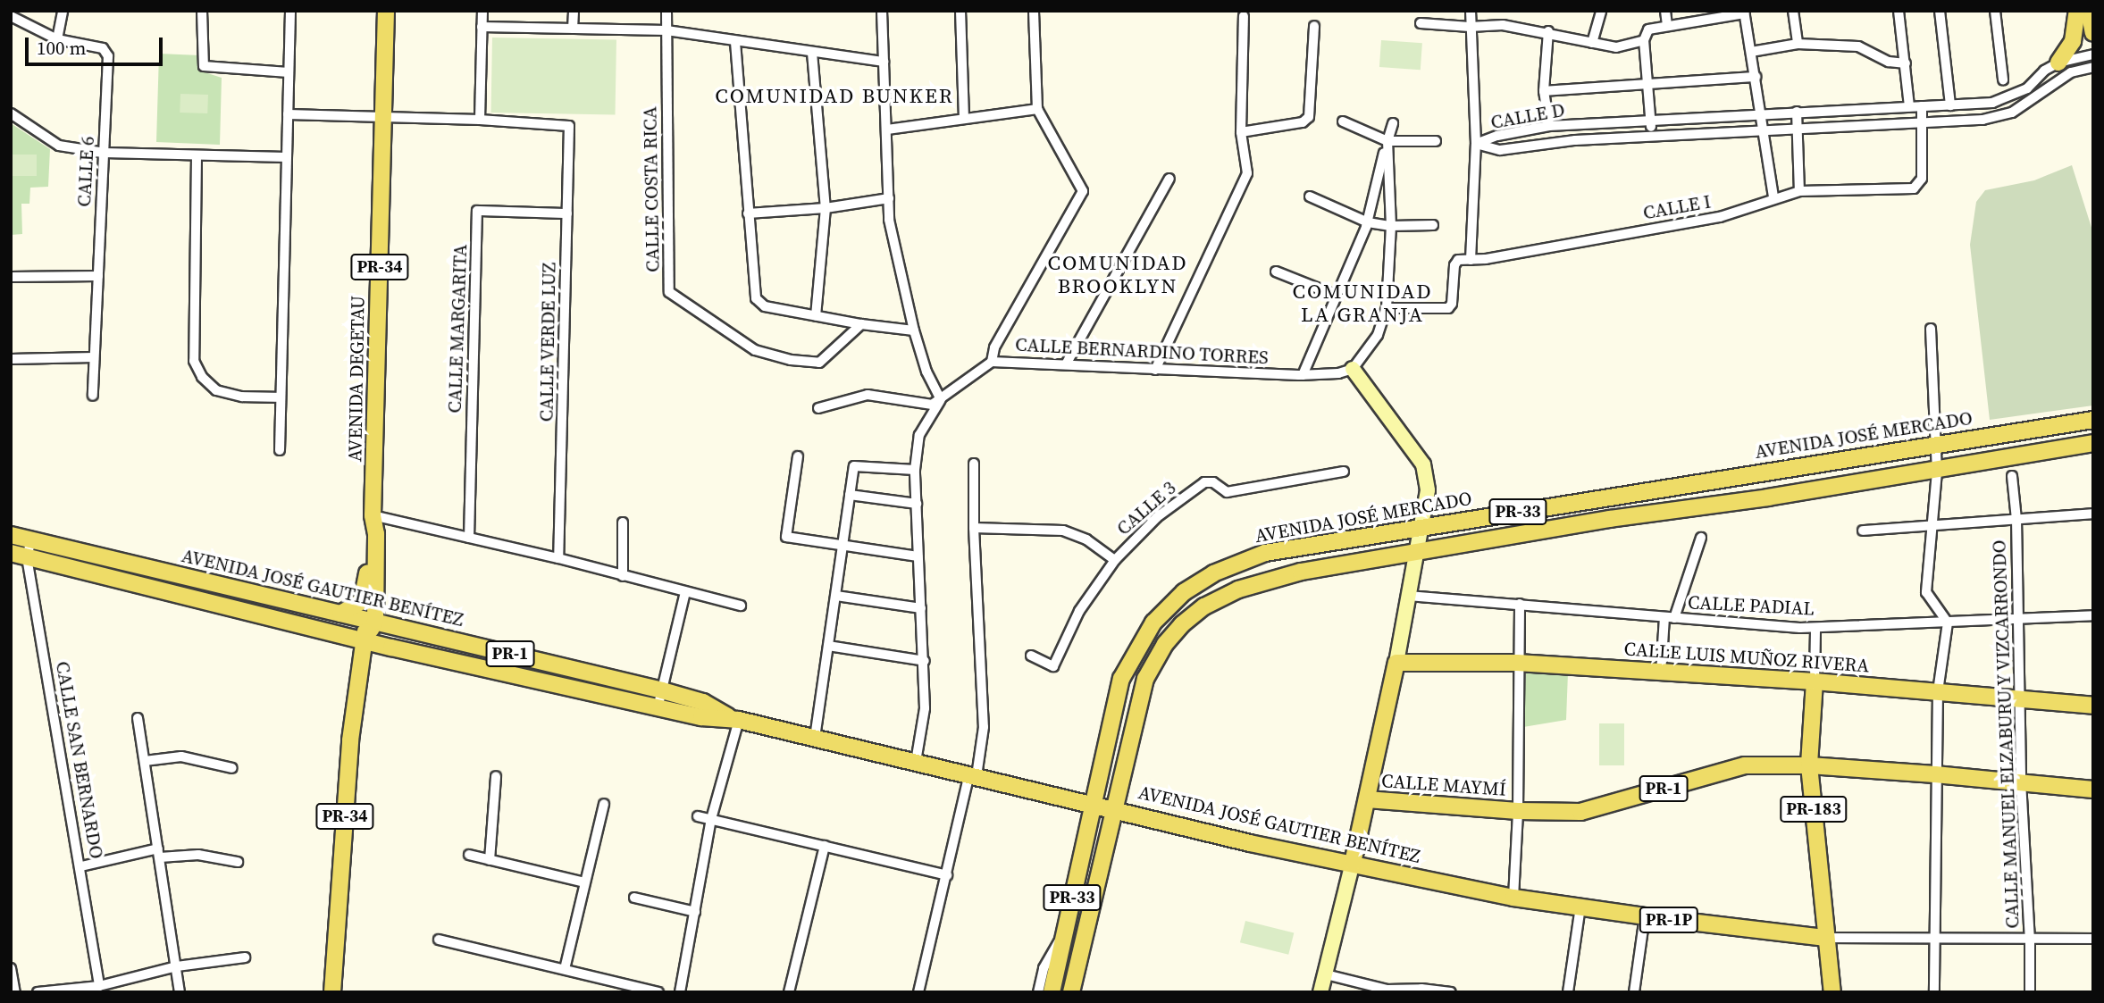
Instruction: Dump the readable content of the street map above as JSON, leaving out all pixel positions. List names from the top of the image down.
{
  "streets": {
    "main road": [
      "PR-34",
      "AVENIDA DEGETAU",
      "AVENIDA JOSÉ MERCADO",
      "PR-33",
      "AVENIDA JOSÉ GAUTIER BENÍTEZ",
      "PR-1",
      "CALLE LUIS MUÑOZ RIVERA",
      "CALLE MAYMÍ",
      "PR-183",
      "PR-1P"
    ],
    "street": [
      "CALLE D",
      "CALLE 6",
      "CALLE COSTA RICA",
      "CALLE I",
      "CALLE MARGARITA",
      "CALLE VERDE LUZ",
      "CALLE BERNARDINO TORRES",
      "CALLE 3",
      "CALLE PADIAL",
      "CALLE MANUEL ELZABURU Y VIZCARRONDO",
      "CALLE SAN BERNARDO"
    ]
  },
  "crossings": [
    ["CALLE D", "CALLE I"],
    ["CALLE MARGARITA", "CALLE VERDE LUZ"],
    ["AVENIDA DEGETAU", "AVENIDA JOSÉ GAUTIER BENÍTEZ"],
    ["AVENIDA JOSÉ MERCADO", "AVENIDA JOSÉ GAUTIER BENÍTEZ"],
    ["PR-33", "AVENIDA JOSÉ GAUTIER BENÍTEZ"],
    ["AVENIDA JOSÉ GAUTIER BENÍTEZ", "CALLE SAN BERNARDO"],
    ["AVENIDA JOSÉ GAUTIER BENÍTEZ", "PR-183"],
    ["CALLE PADIAL", "CALLE MANUEL ELZABURU Y VIZCARRONDO"],
    ["PR-1", "CALLE MANUEL ELZABURU Y VIZCARRONDO"],
    ["PR-1", "CALLE MAYMÍ"],
    ["PR-1", "PR-183"],
    ["CALLE LUIS MUÑOZ RIVERA", "CALLE MANUEL ELZABURU Y VIZCARRONDO"],
    ["CALLE LUIS MUÑOZ RIVERA", "PR-183"]
  ],
  "districts": ["COMUNIDAD BUNKER", "COMUNIDAD BROOKLYN", "COMUNIDAD LA GRANJA"],
  "scale_bar": "100 m"
}
